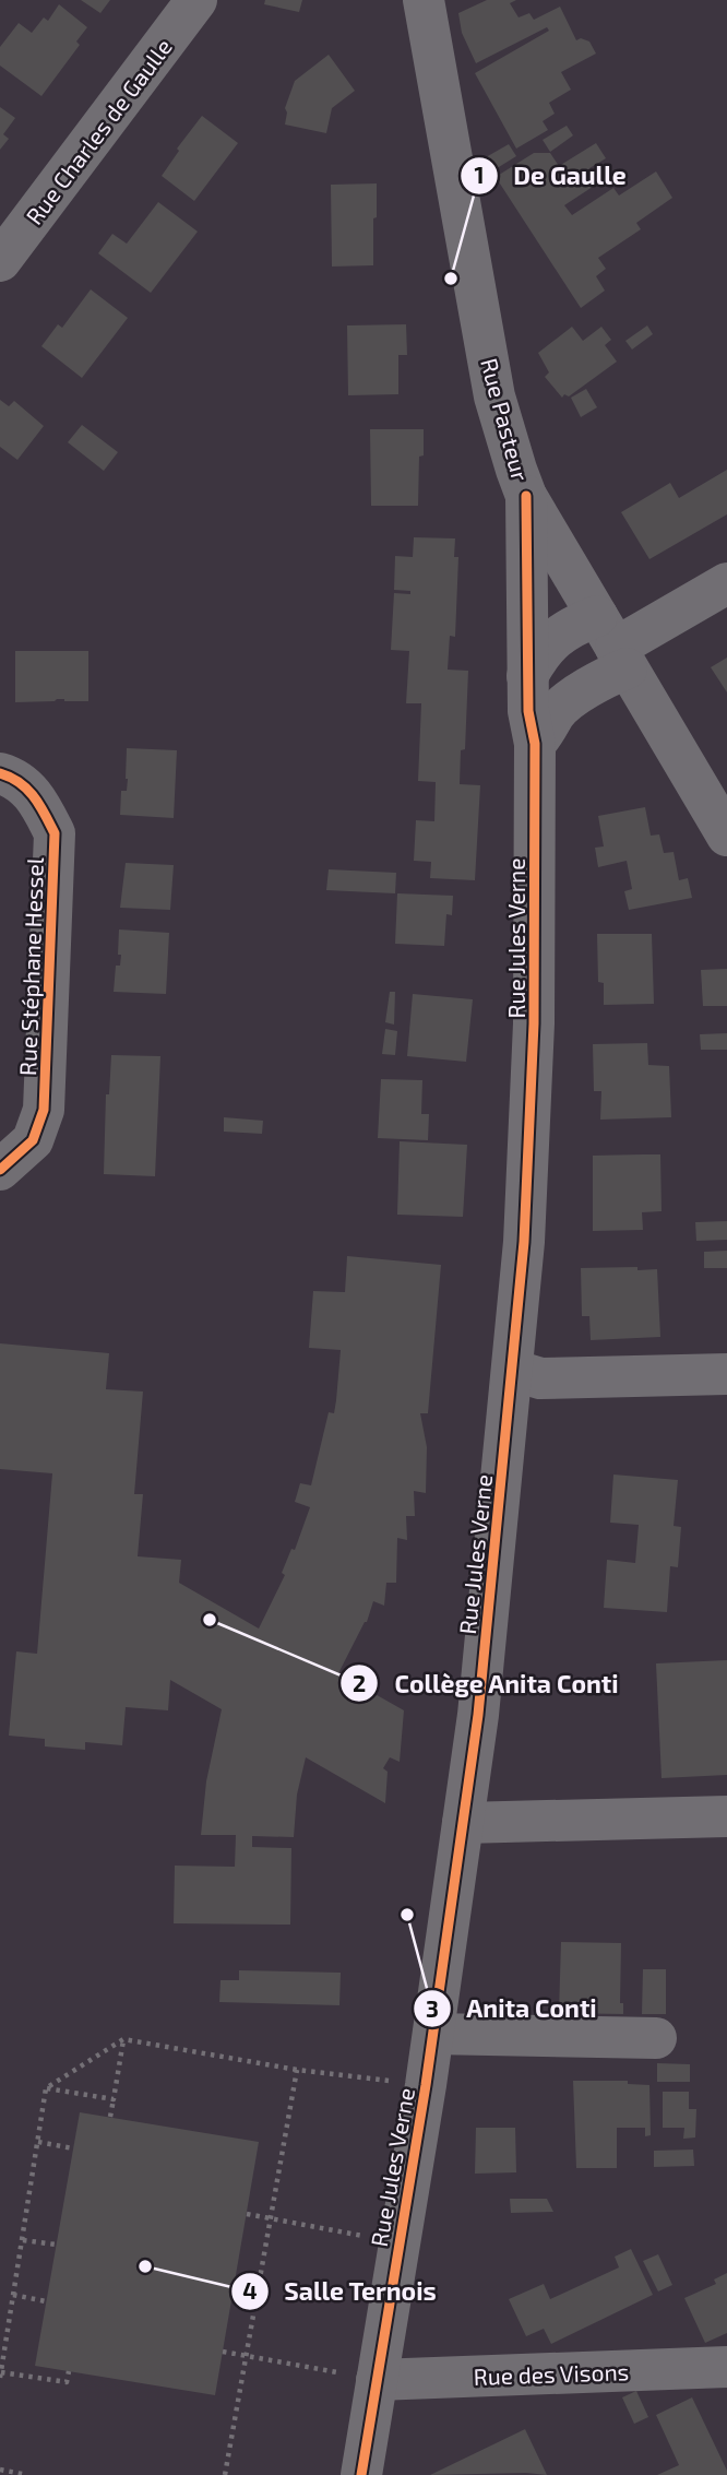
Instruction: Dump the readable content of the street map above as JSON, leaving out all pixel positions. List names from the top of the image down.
{
  "streets": {
    "street": [
      "Rue Charles de Gaulle",
      "Rue Pasteur",
      "Rue Jules Verne",
      "Rue Stéphane Hessel",
      "Rue des Visons"
    ]
  },
  "crossings": [
    ["Rue Pasteur", "Rue Jules Verne"],
    ["Rue Jules Verne", "Rue des Visons"]
  ],
  "places": [
    "De Gaulle",
    "Collège Anita Conti",
    "Anita Conti",
    "Salle Ternois"
  ]
}
